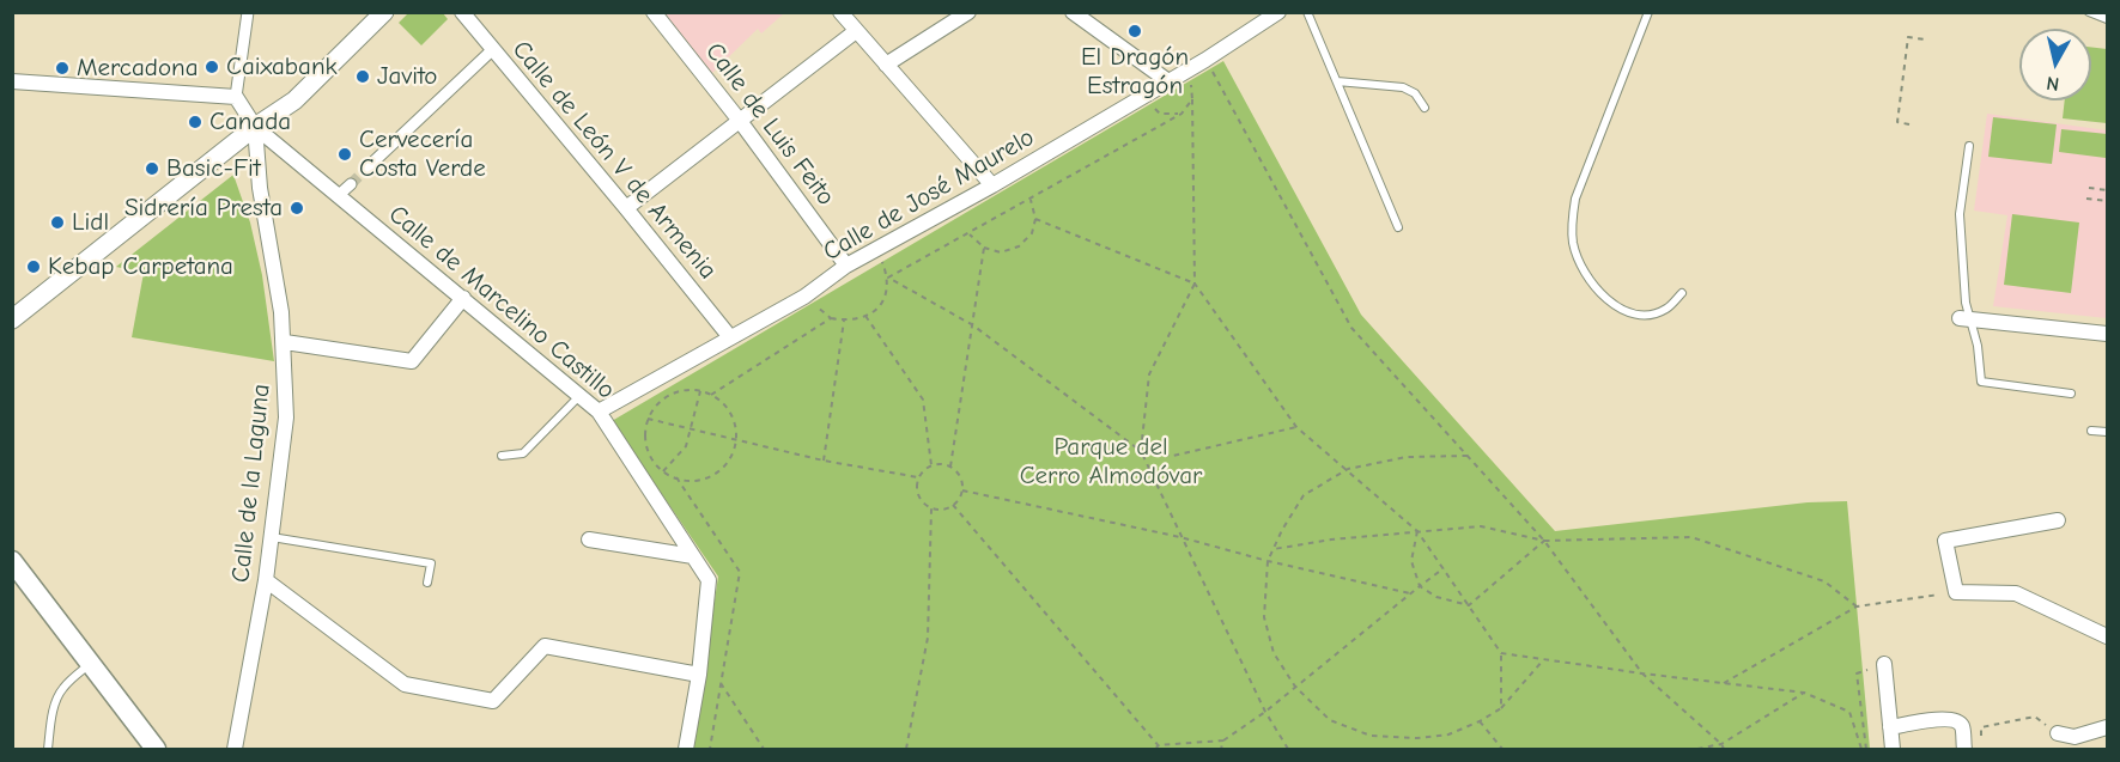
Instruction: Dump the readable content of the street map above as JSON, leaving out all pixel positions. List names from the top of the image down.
{
  "streets": {
    "street": [
      "Calle de Luis Feito",
      "Calle de León V de Armenia",
      "Calle de José Maurelo",
      "Calle de Marcelino Castillo",
      "Calle de la Laguna"
    ]
  },
  "crossings": [
    ["Calle de Luis Feito", "Calle de José Maurelo"],
    ["Calle de León V de Armenia", "Calle de José Maurelo"],
    ["Calle de José Maurelo", "Calle de Marcelino Castillo"],
    ["Calle de Marcelino Castillo", "Calle de la Laguna"]
  ],
  "parks": ["Parque del Cerro Almodóvar"],
  "places": [
    "El Dragón Estragón",
    "Caixabank",
    "Mercadona",
    "Javito",
    "Canada",
    "Cervecería Costa Verde",
    "Basic-Fit",
    "Sidrería Presta",
    "Lidl",
    "Kebap Carpetana"
  ],
  "north": "bottom"
}
